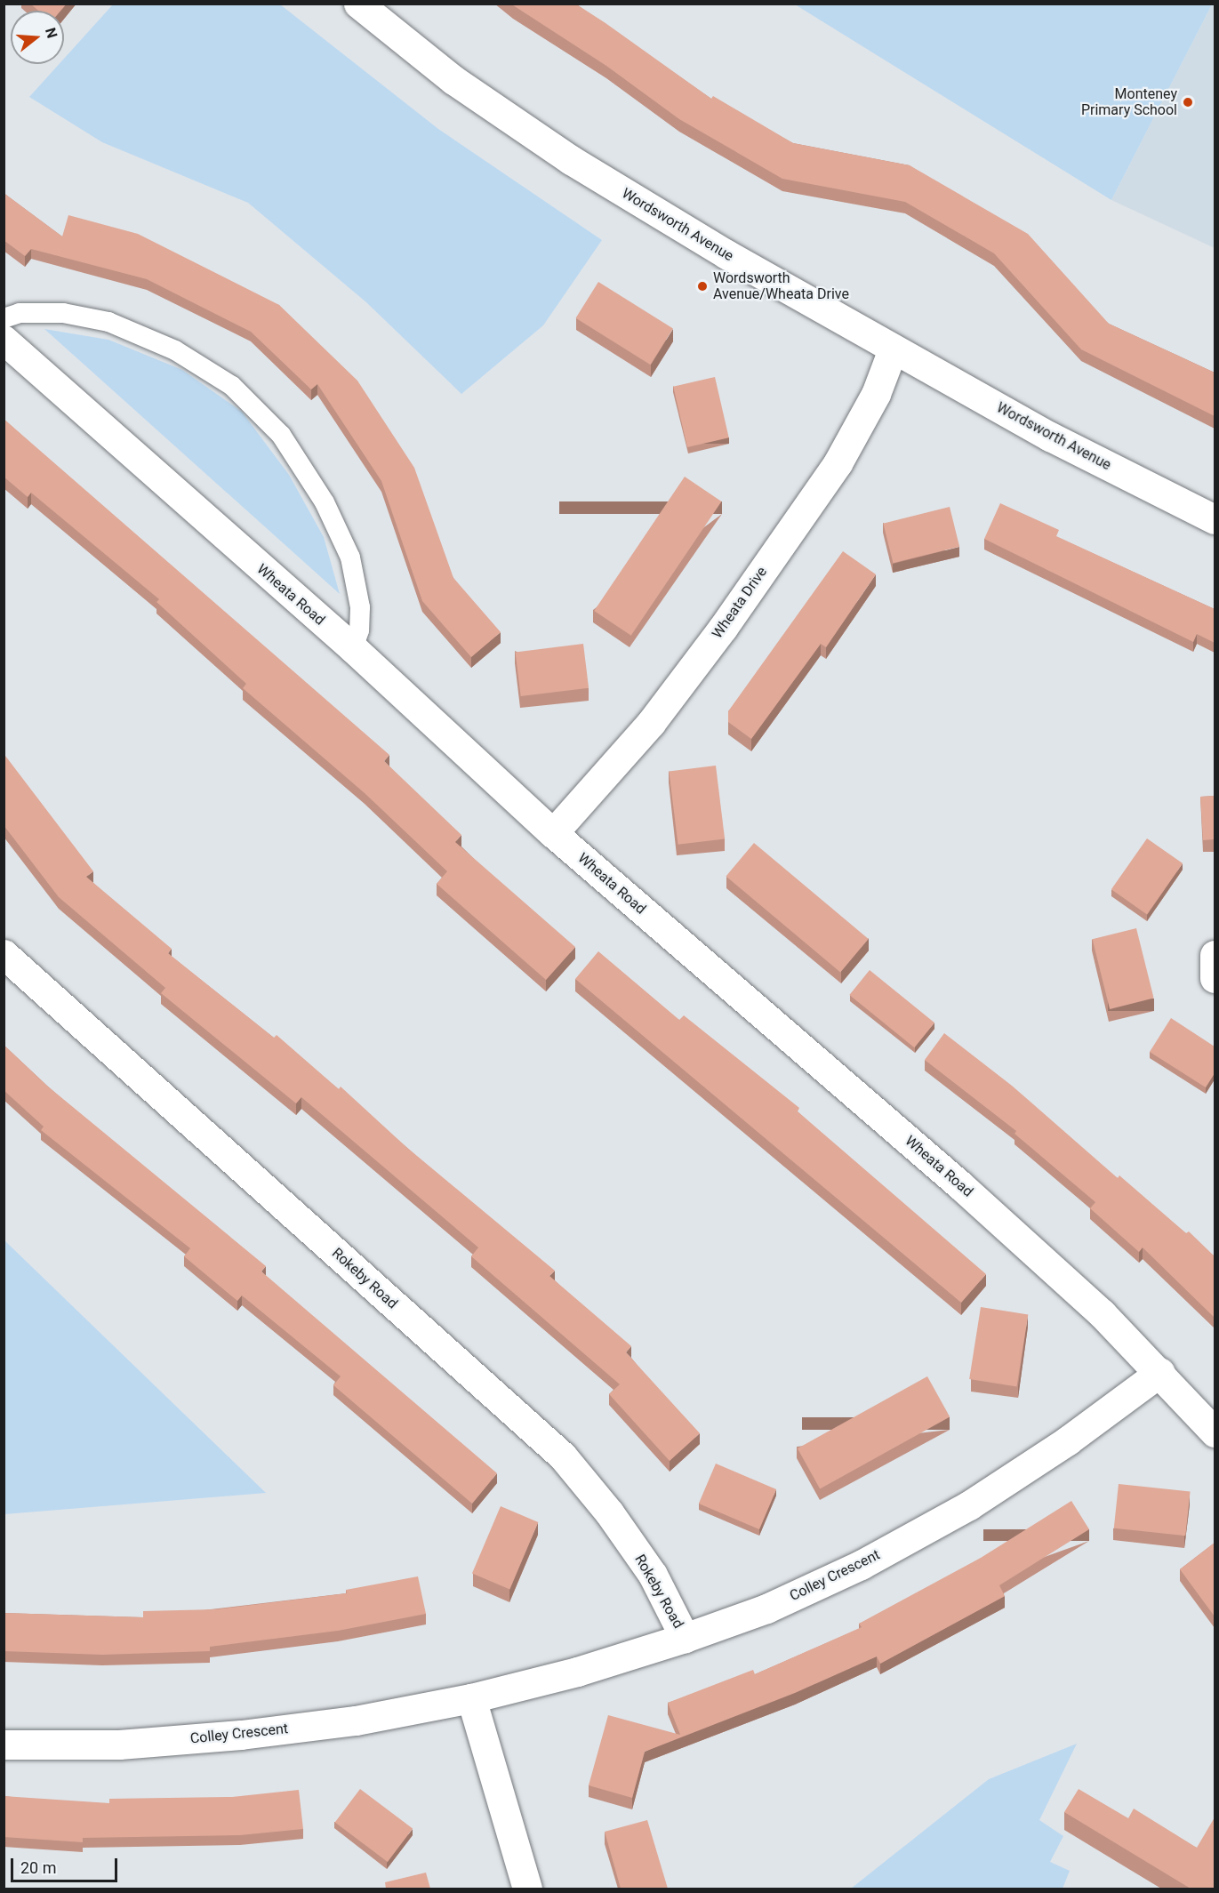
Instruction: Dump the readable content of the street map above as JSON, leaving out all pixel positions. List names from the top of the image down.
{
  "streets": {
    "street": [
      "Wordsworth Avenue",
      "Wheata Road",
      "Wheata Drive",
      "Rokeby Road",
      "Colley Crescent"
    ]
  },
  "crossings": [
    ["Wordsworth Avenue", "Wheata Drive"],
    ["Wheata Road", "Wheata Drive"],
    ["Wheata Road", "Colley Crescent"],
    ["Rokeby Road", "Colley Crescent"]
  ],
  "places": ["Monteney Primary School", "Wordsworth Avenue/Wheata Drive"],
  "scale_bar": "20 m",
  "north": "right"
}
